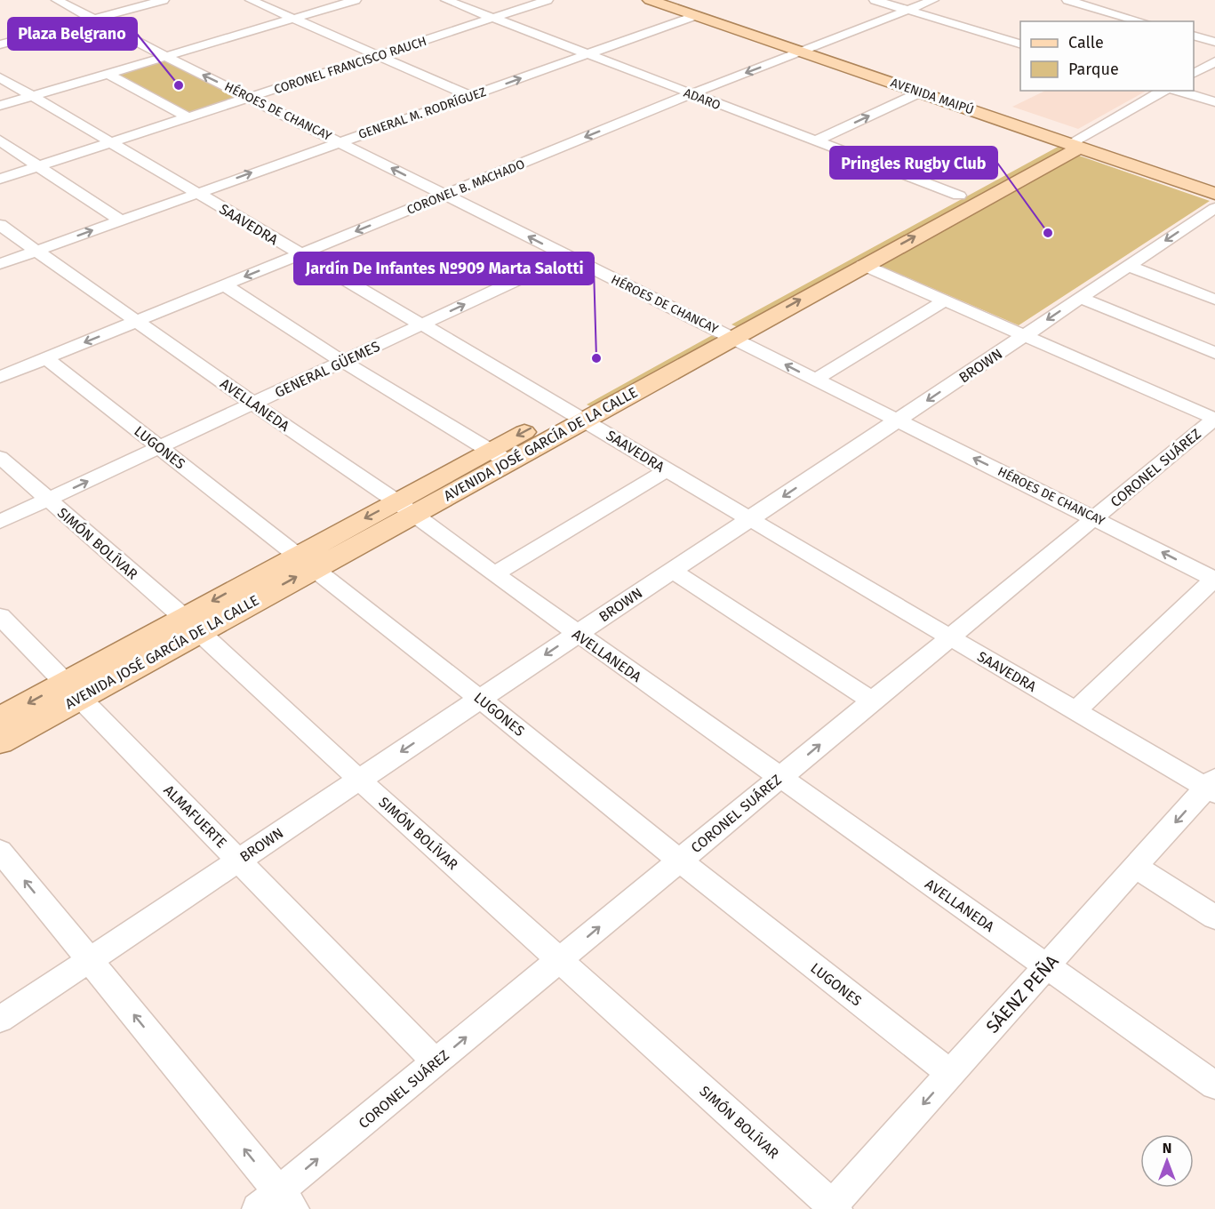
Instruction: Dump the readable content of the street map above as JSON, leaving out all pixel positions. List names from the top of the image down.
{
  "streets": {
    "main road": ["AVENIDA MAIPÚ", "AVENIDA JOSÉ GARCÍA DE LA CALLE"],
    "street": [
      "CORONEL FRANCISCO RAUCH",
      "ADARO",
      "HÉROES DE CHANCAY",
      "GENERAL M. RODRÍGUEZ",
      "CORONEL B. MACHADO",
      "SAAVEDRA",
      "BROWN",
      "GENERAL GÜEMES",
      "AVELLANEDA",
      "LUGONES",
      "CORONEL SUÁREZ",
      "SIMÓN BOLÍVAR",
      "ALMAFUERTE",
      "SÁENZ PEÑA"
    ]
  },
  "crossings": [
    ["CORONEL FRANCISCO RAUCH", "ADARO"],
    ["CORONEL FRANCISCO RAUCH", "HÉROES DE CHANCAY"],
    ["CORONEL FRANCISCO RAUCH", "SAAVEDRA"],
    ["AVENIDA MAIPÚ", "GENERAL M. RODRÍGUEZ"],
    ["AVENIDA MAIPÚ", "CORONEL B. MACHADO"],
    ["AVENIDA MAIPÚ", "AVENIDA JOSÉ GARCÍA DE LA CALLE"],
    ["ADARO", "GENERAL M. RODRÍGUEZ"],
    ["ADARO", "CORONEL B. MACHADO"],
    ["ADARO", "AVENIDA JOSÉ GARCÍA DE LA CALLE"],
    ["HÉROES DE CHANCAY", "GENERAL M. RODRÍGUEZ"],
    ["HÉROES DE CHANCAY", "CORONEL B. MACHADO"],
    ["HÉROES DE CHANCAY", "BROWN"],
    ["HÉROES DE CHANCAY", "GENERAL GÜEMES"],
    ["HÉROES DE CHANCAY", "AVENIDA JOSÉ GARCÍA DE LA CALLE"],
    ["HÉROES DE CHANCAY", "CORONEL SUÁREZ"],
    ["GENERAL M. RODRÍGUEZ", "SAAVEDRA"],
    ["GENERAL M. RODRÍGUEZ", "AVELLANEDA"],
    ["CORONEL B. MACHADO", "SAAVEDRA"],
    ["CORONEL B. MACHADO", "AVELLANEDA"],
    ["CORONEL B. MACHADO", "LUGONES"],
    ["SAAVEDRA", "BROWN"],
    ["SAAVEDRA", "GENERAL GÜEMES"],
    ["SAAVEDRA", "AVENIDA JOSÉ GARCÍA DE LA CALLE"],
    ["SAAVEDRA", "CORONEL SUÁREZ"],
    ["SAAVEDRA", "SÁENZ PEÑA"],
    ["BROWN", "AVELLANEDA"],
    ["BROWN", "LUGONES"],
    ["BROWN", "SIMÓN BOLÍVAR"],
    ["BROWN", "ALMAFUERTE"],
    ["GENERAL GÜEMES", "AVELLANEDA"],
    ["GENERAL GÜEMES", "LUGONES"],
    ["GENERAL GÜEMES", "SIMÓN BOLÍVAR"],
    ["AVELLANEDA", "AVENIDA JOSÉ GARCÍA DE LA CALLE"],
    ["AVELLANEDA", "CORONEL SUÁREZ"],
    ["AVELLANEDA", "SÁENZ PEÑA"],
    ["AVENIDA JOSÉ GARCÍA DE LA CALLE", "LUGONES"],
    ["AVENIDA JOSÉ GARCÍA DE LA CALLE", "SIMÓN BOLÍVAR"],
    ["AVENIDA JOSÉ GARCÍA DE LA CALLE", "ALMAFUERTE"],
    ["LUGONES", "CORONEL SUÁREZ"],
    ["LUGONES", "SÁENZ PEÑA"],
    ["CORONEL SUÁREZ", "SIMÓN BOLÍVAR"],
    ["CORONEL SUÁREZ", "ALMAFUERTE"],
    ["SIMÓN BOLÍVAR", "SÁENZ PEÑA"]
  ],
  "one_way": [
    "CORONEL B. MACHADO",
    "BROWN",
    "GENERAL GÜEMES",
    "CORONEL SUÁREZ",
    "SÁENZ PEÑA"
  ],
  "places": ["Plaza Belgrano", "Pringles Rugby Club", "Jardín De Infantes Nº909 Marta Salotti"],
  "legend": ["Calle", "Parque"],
  "north": "top"
}
